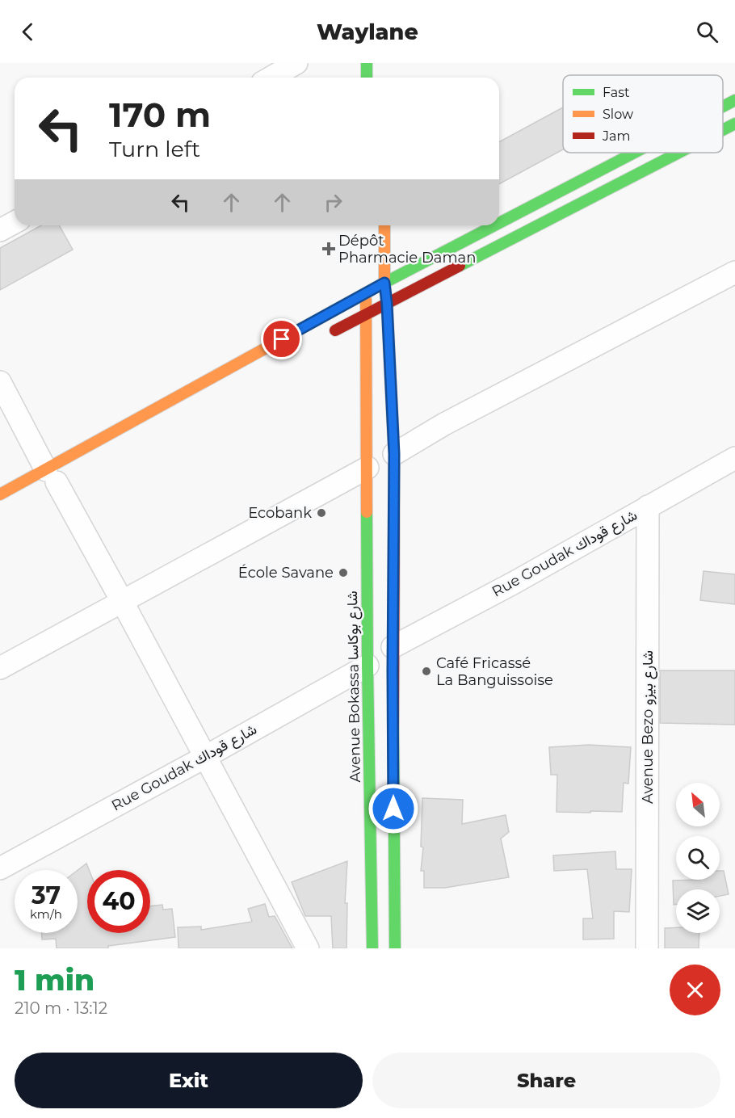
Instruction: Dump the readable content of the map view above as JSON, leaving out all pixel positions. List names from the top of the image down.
{
  "streets": {
    "street": ["Rue Goudak شارع قوداك", "Avenue Bokassa شارع بوكاسا", "Avenue Bezo شارع بيزو"]
  },
  "crossings": [
    ["Rue Goudak شارع قوداك", "Avenue Bokassa شارع بوكاسا"],
    ["Rue Goudak شارع قوداك", "Avenue Bezo شارع بيزو"]
  ],
  "places": {
    "health": ["Dépôt Pharmacie Daman"],
    "other": ["Ecobank", "École Savane", "Café Fricassé La Banguissoise"]
  },
  "legend": ["Fast", "Slow", "Jam"],
  "north": "top left",
  "page": {
    "header": "Waylane",
    "turn": ["170 m", "Turn left"],
    "speed": "37 km/h",
    "limit": "40",
    "heading": ["1 min", "210 m · 13:12"],
    "buttons": ["Exit", "Share"]
  }
}
